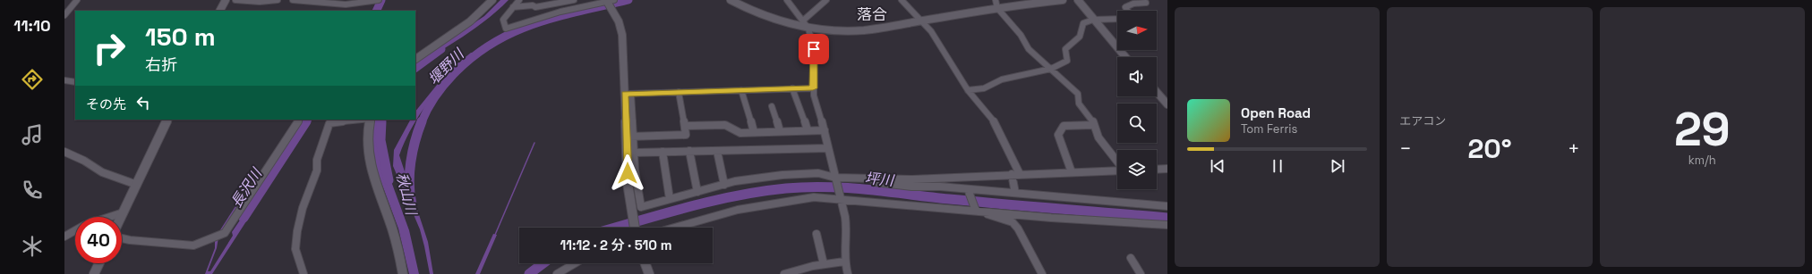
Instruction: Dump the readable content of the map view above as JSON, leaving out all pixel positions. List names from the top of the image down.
{
  "districts": ["落合"],
  "water": [
    "堰野川",
    "坪川",
    "長沢川",
    "秋山川"
  ],
  "north": "right",
  "page": {
    "tabs": "11:10",
    "tile": [
      "エアコン",
      ["29", "km/h"]
    ],
    "turn": ["150 m", "右折"],
    "then": "その先",
    "song": ["Open Road", "Tom Ferris"],
    "heat": ["−", "20°", "+"],
    "limit": "40",
    "trip": "11:12 · 2 分 · 510 m"
  }
}
